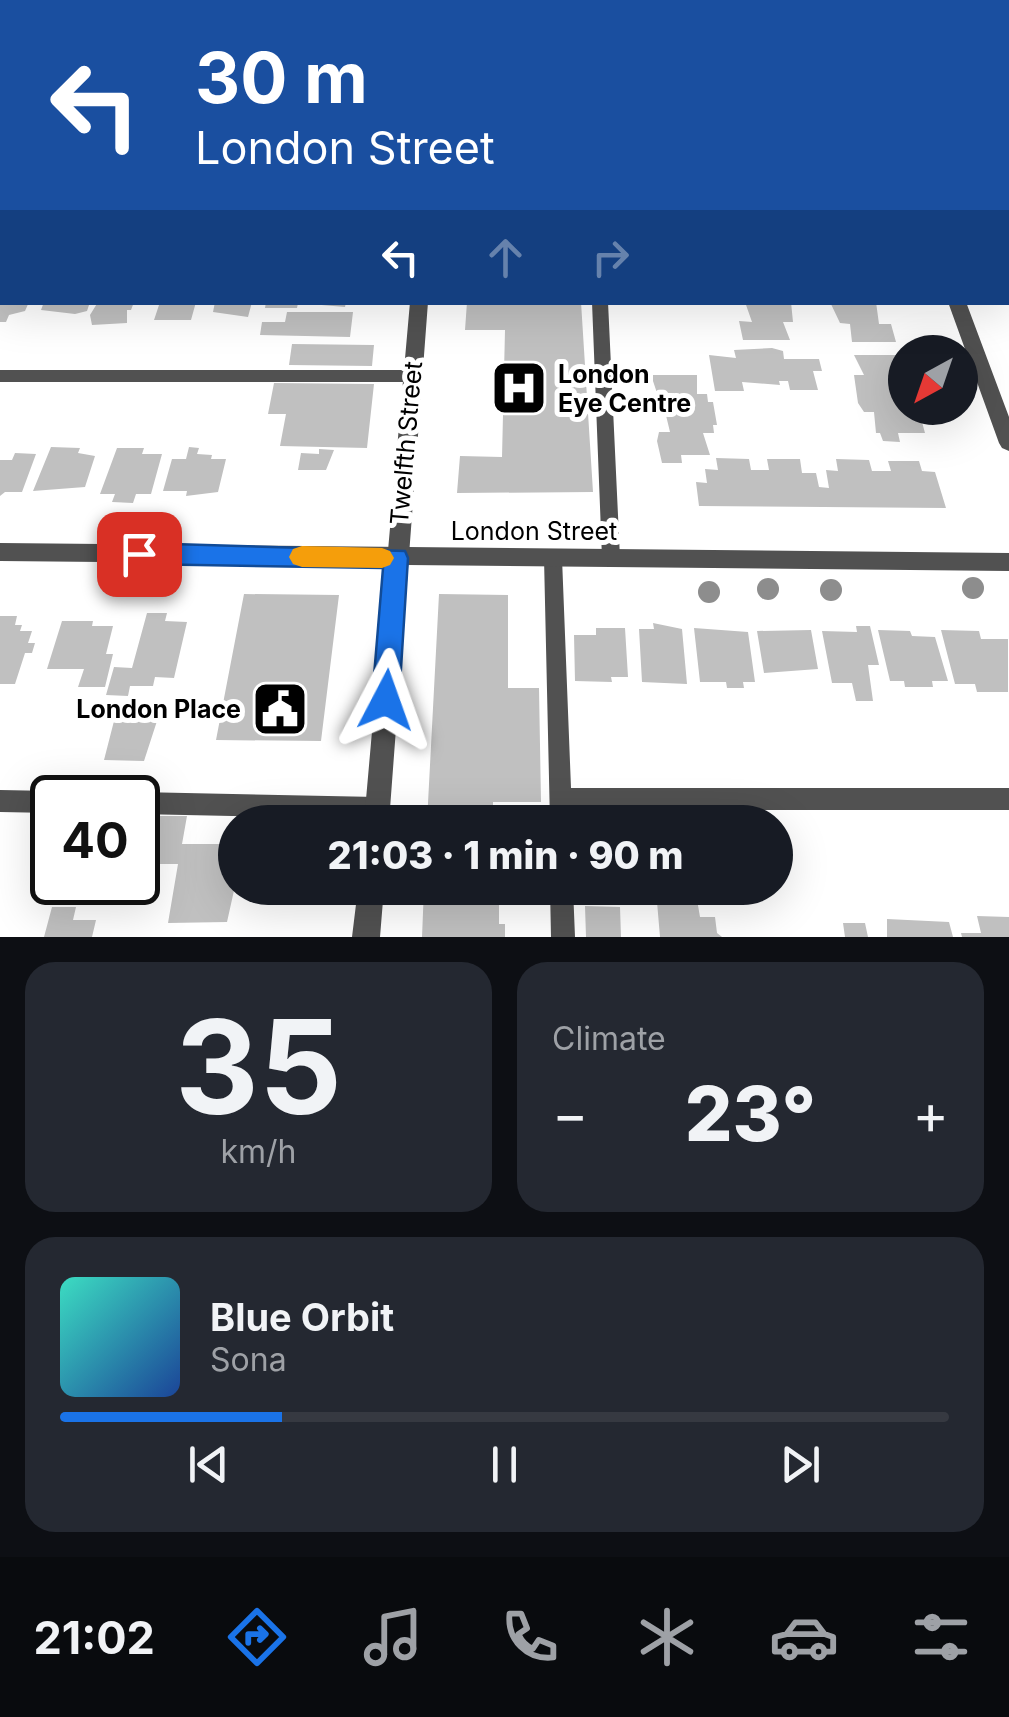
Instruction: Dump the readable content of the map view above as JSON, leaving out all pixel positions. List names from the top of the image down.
{
  "streets": {
    "street": ["Twelfth Street", "London Street"]
  },
  "crossings": [
    ["Twelfth Street", "London Street"]
  ],
  "places": {
    "hospital": ["London Eye Centre"],
    "public building": ["London Place"]
  },
  "north": "bottom left",
  "page": {
    "turn": ["30 m", "London Street"],
    "limit": "40",
    "trip": "21:03 · 1 min · 90 m",
    "tile": [
      ["35", "km/h"],
      "Climate"
    ],
    "heat": ["−", "23°", "+"],
    "song": ["Blue Orbit", "Sona"],
    "tabs": "21:02"
  }
}
